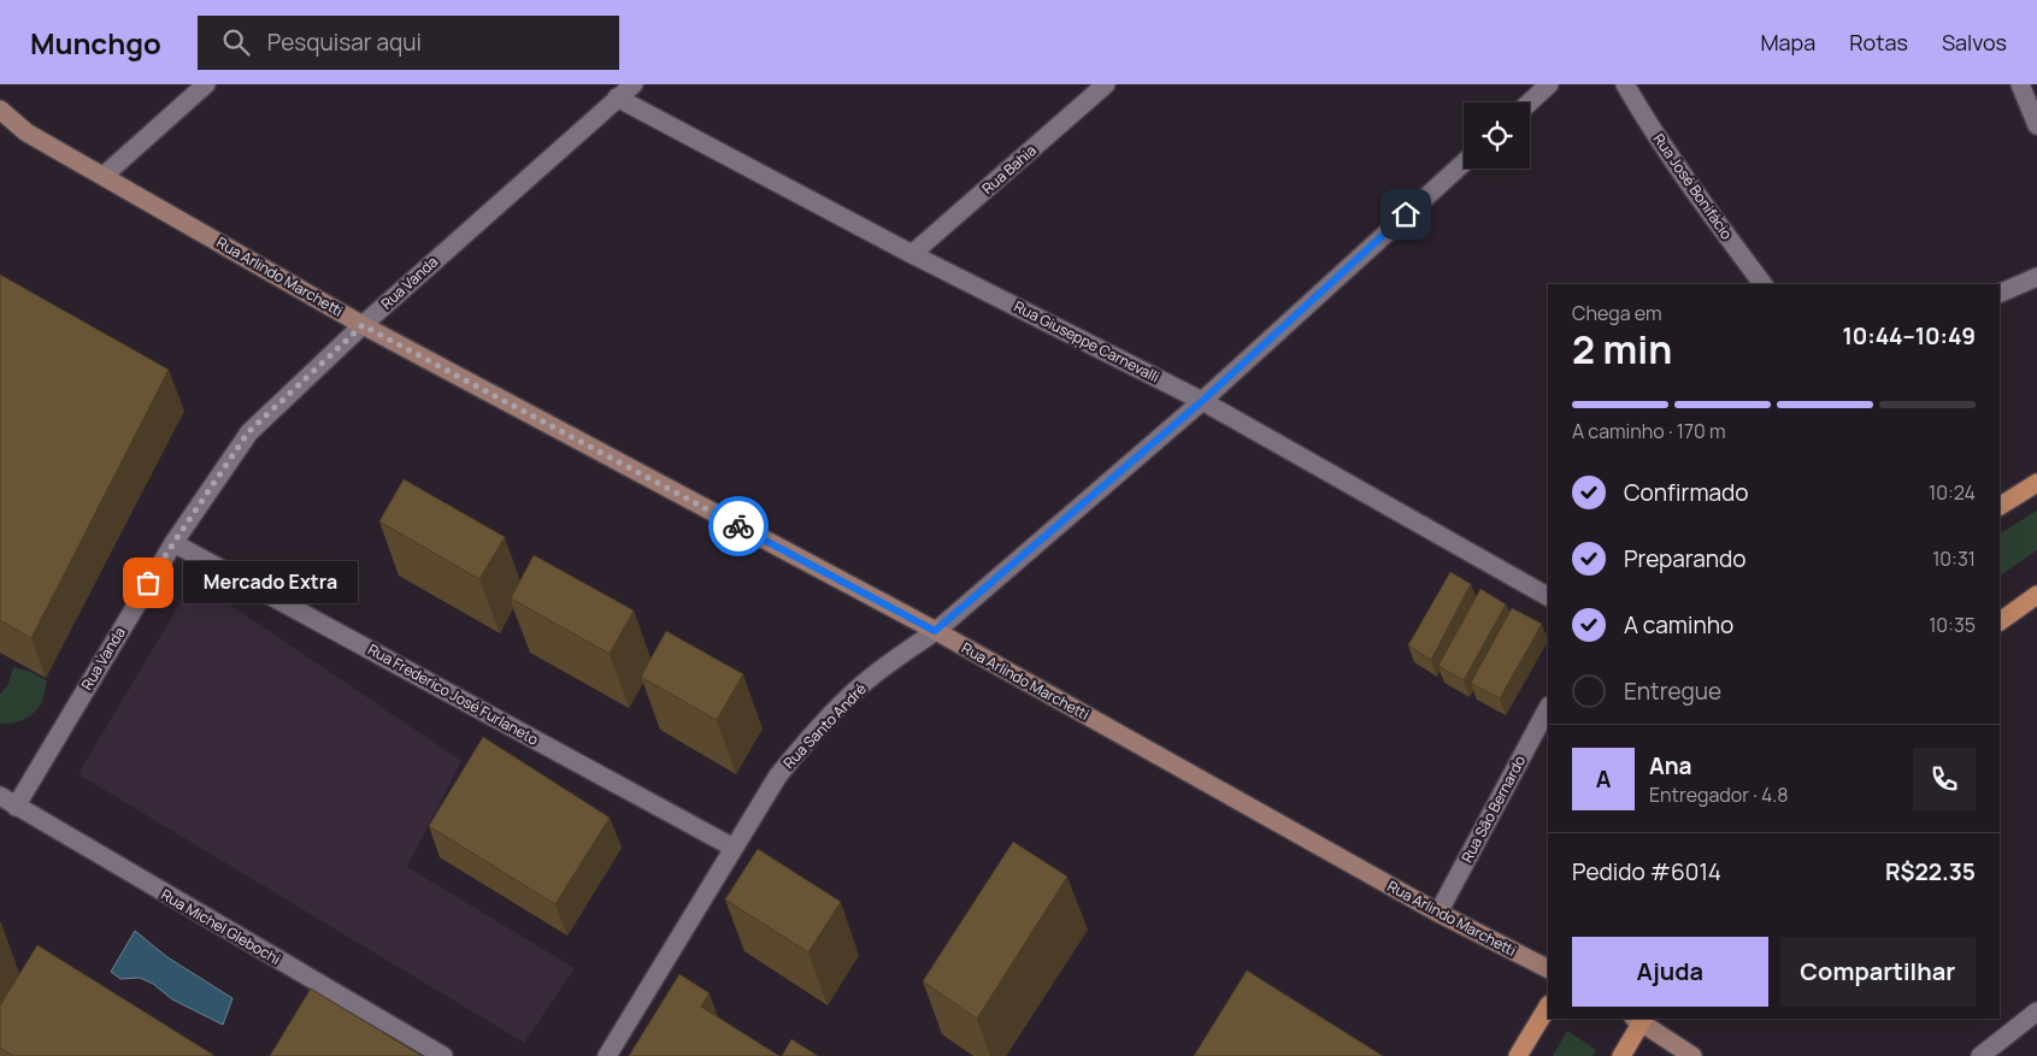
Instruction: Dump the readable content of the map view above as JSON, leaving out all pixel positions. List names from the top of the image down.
{
  "streets": {
    "street": [
      "Rua Bahia",
      "Rua José Bonifácio",
      "Rua Arlindo Marchetti",
      "Rua Vanda",
      "Rua Giuseppe Carnevalli",
      "Rua Frederico José Furlaneto",
      "Rua Santo André",
      "Rua São Bernardo",
      "Rua Michel Glebochi"
    ]
  },
  "crossings": [
    ["Rua Bahia", "Rua Giuseppe Carnevalli"],
    ["Rua Arlindo Marchetti", "Rua Vanda"],
    ["Rua Arlindo Marchetti", "Rua Santo André"],
    ["Rua Arlindo Marchetti", "Rua São Bernardo"],
    ["Rua Vanda", "Rua Giuseppe Carnevalli"],
    ["Rua Vanda", "Rua Frederico José Furlaneto"],
    ["Rua Vanda", "Rua Michel Glebochi"],
    ["Rua Giuseppe Carnevalli", "Rua Santo André"],
    ["Rua Frederico José Furlaneto", "Rua Santo André"]
  ],
  "places": ["Mercado Extra"],
  "page": {
    "header": "Munchgo",
    "search": "Pesquisar aqui",
    "nav": ["Mapa", "Rotas", "Salvos"],
    "heading": ["2 min", "Chega em", "10:44–10:49"],
    "panel": [
      "Ana",
      "Entregador · 4.8",
      "Pedido #6014",
      "R$22.35"
    ],
    "bar": "A caminho · 170 m",
    "list": [
      ["Confirmado", "10:24"],
      ["Preparando", "10:31"],
      ["A caminho", "10:35"],
      "Entregue"
    ],
    "bubble": "Mercado Extra",
    "round": "A",
    "buttons": ["Ajuda", "Compartilhar"]
  }
}
